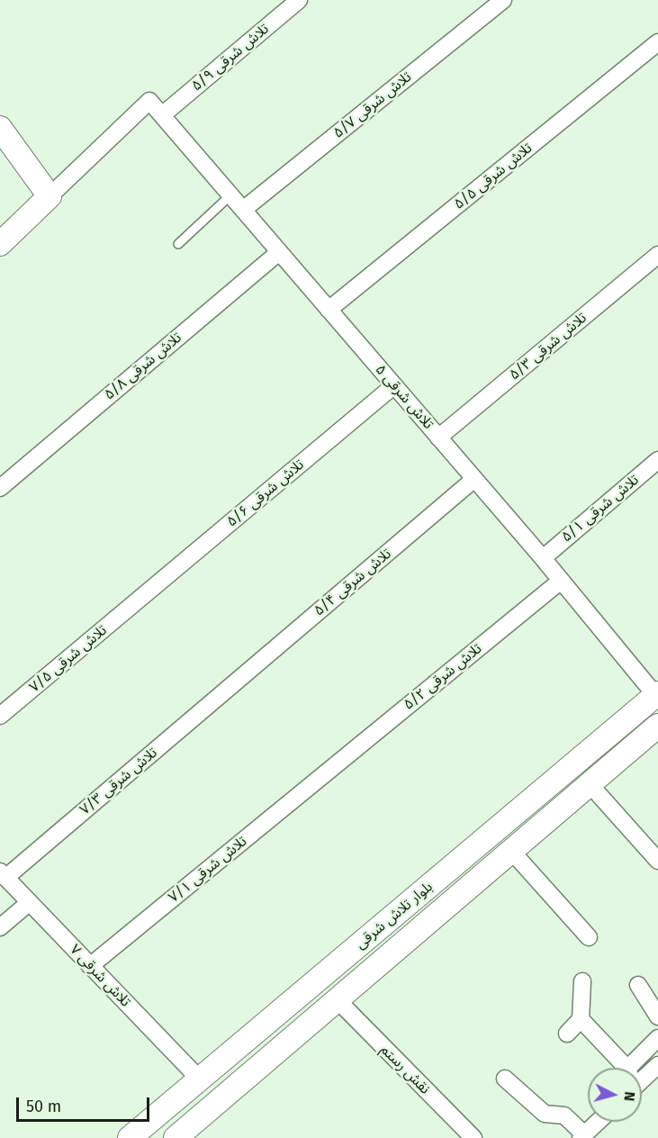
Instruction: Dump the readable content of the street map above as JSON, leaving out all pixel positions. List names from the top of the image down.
{
  "streets": {
    "main road": ["بلوار تلاش شرقی"],
    "street": [
      "۵/۹ تلاش شرقی",
      "۵/۷ تلاش شرقی",
      "۵/۵ تلاش شرقی",
      "۵/۳ تلاش شرقی",
      "۵/۸ تلاش شرقی",
      "۵ تلاش شرقی",
      "۵/۶ تلاش شرقی",
      "۵/۱ تلاش شرقی",
      "۵/۴ تلاش شرقی",
      "۷/۵ تلاش شرقی",
      "۵/۲ تلاش شرقی",
      "۷/۳ تلاش شرقی",
      "۷/۱ تلاش شرقی",
      "۷ تلاش شرقی",
      "نقش رستم"
    ]
  },
  "crossings": [
    ["۵/۹ تلاش شرقی", "۵ تلاش شرقی"],
    ["۵/۷ تلاش شرقی", "۵ تلاش شرقی"],
    ["۵/۵ تلاش شرقی", "۵ تلاش شرقی"],
    ["۵/۳ تلاش شرقی", "۵ تلاش شرقی"],
    ["۵/۸ تلاش شرقی", "۵ تلاش شرقی"],
    ["۵ تلاش شرقی", "۵/۶ تلاش شرقی"],
    ["۵ تلاش شرقی", "۵/۱ تلاش شرقی"],
    ["۵ تلاش شرقی", "۵/۴ تلاش شرقی"],
    ["۵ تلاش شرقی", "۵/۲ تلاش شرقی"],
    ["۵ تلاش شرقی", "بلوار تلاش شرقی"],
    ["۵/۶ تلاش شرقی", "۷/۵ تلاش شرقی"],
    ["۵/۴ تلاش شرقی", "۷/۳ تلاش شرقی"],
    ["۵/۲ تلاش شرقی", "۷/۱ تلاش شرقی"],
    ["۷/۳ تلاش شرقی", "۷ تلاش شرقی"],
    ["۷/۱ تلاش شرقی", "۷ تلاش شرقی"],
    ["بلوار تلاش شرقی", "۷ تلاش شرقی"],
    ["بلوار تلاش شرقی", "نقش رستم"]
  ],
  "scale_bar": "50 m",
  "north": "right"
}
